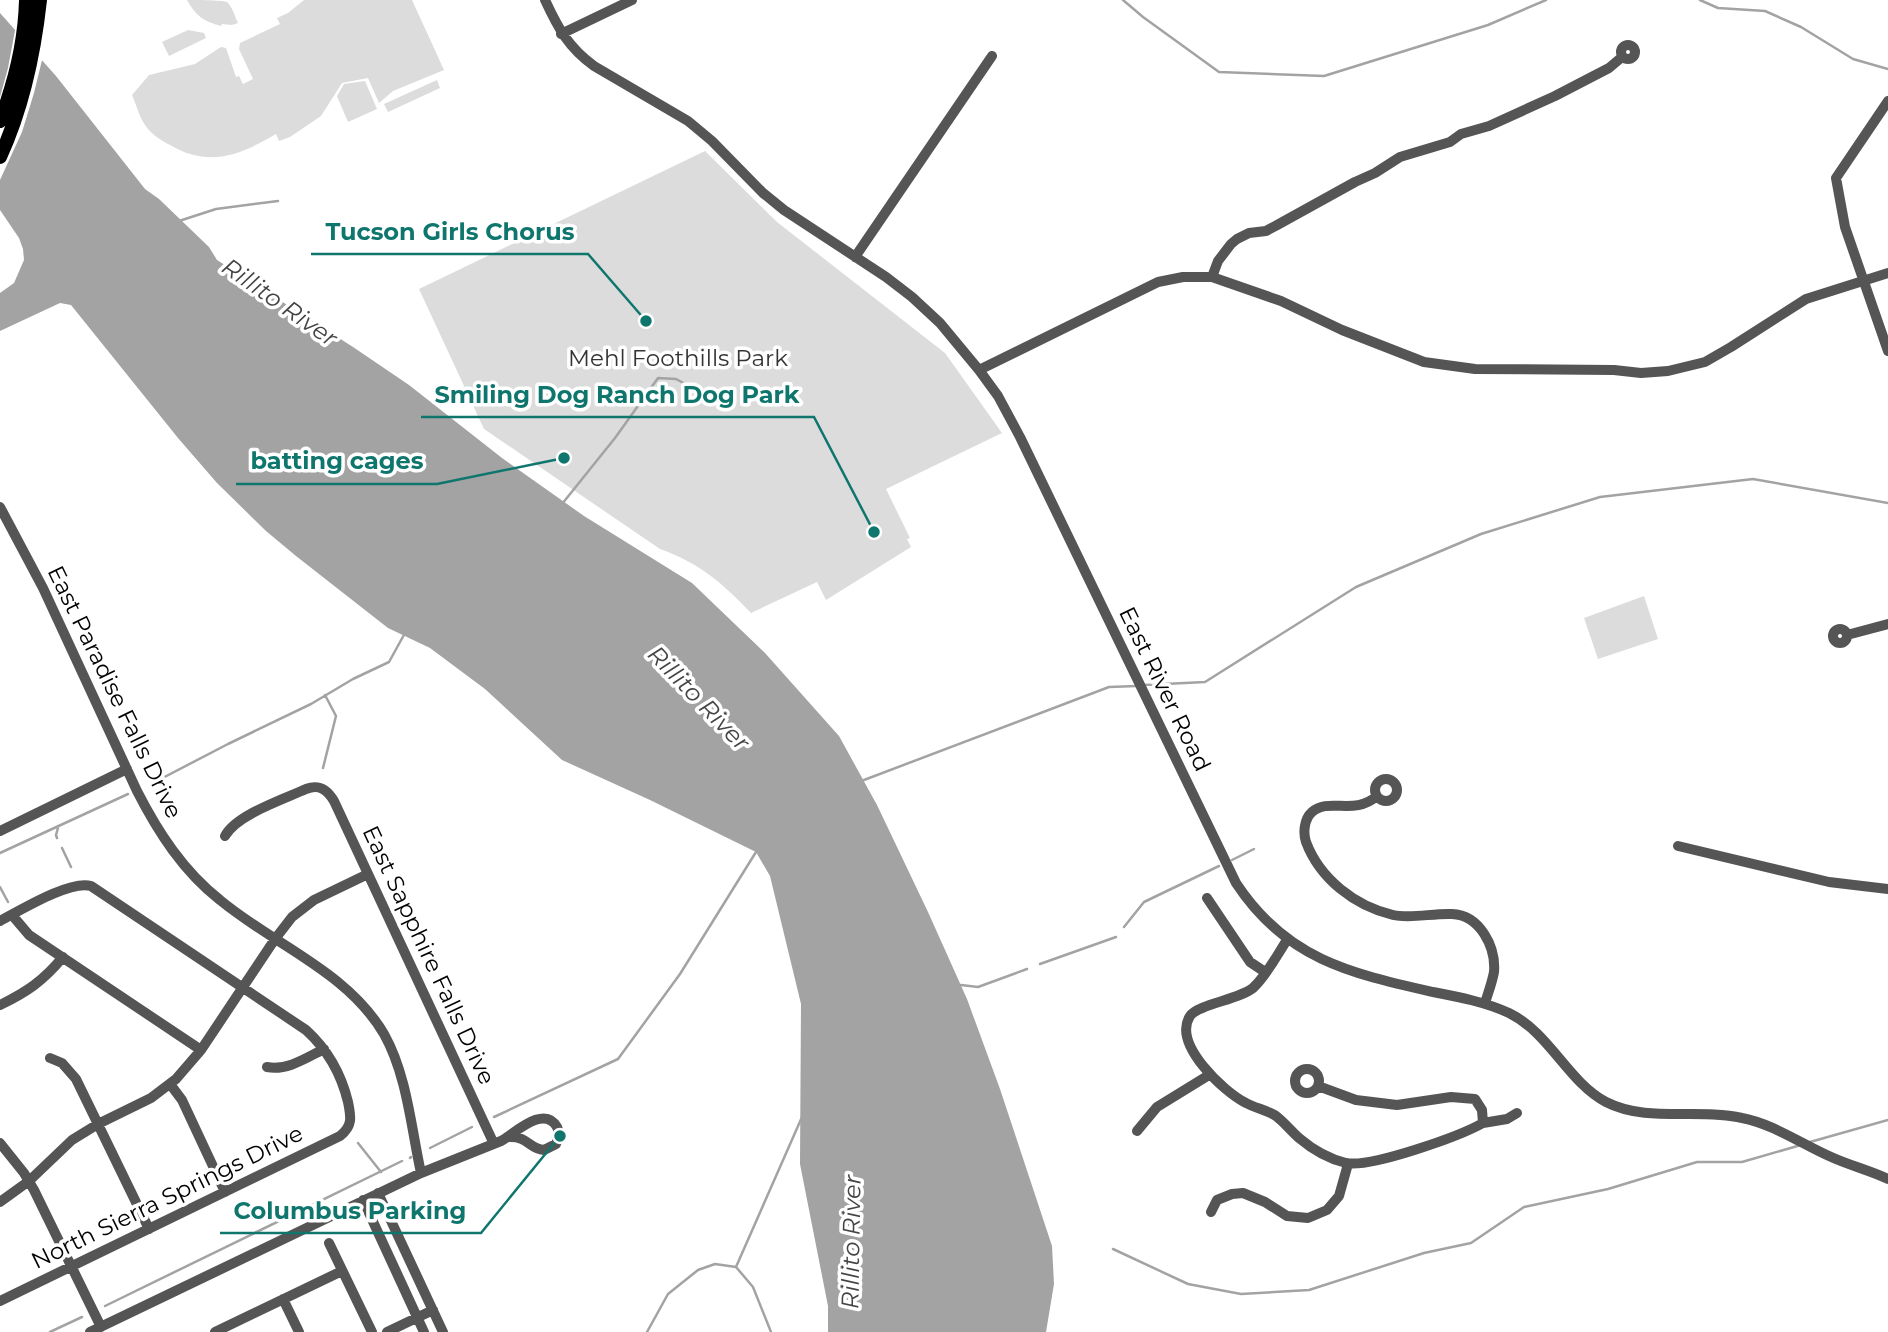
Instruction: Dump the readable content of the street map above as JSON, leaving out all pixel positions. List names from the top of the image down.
{
  "streets": {
    "street": [
      "East River Road",
      "East Paradise Falls Drive",
      "East Sapphire Falls Drive",
      "North Sierra Springs Drive"
    ]
  },
  "water": ["Rillito River"],
  "parks": ["Mehl Foothills Park"],
  "places": [
    "Tucson Girls Chorus",
    "batting cages",
    "Smiling Dog Ranch Dog Park",
    "Columbus Parking"
  ]
}
